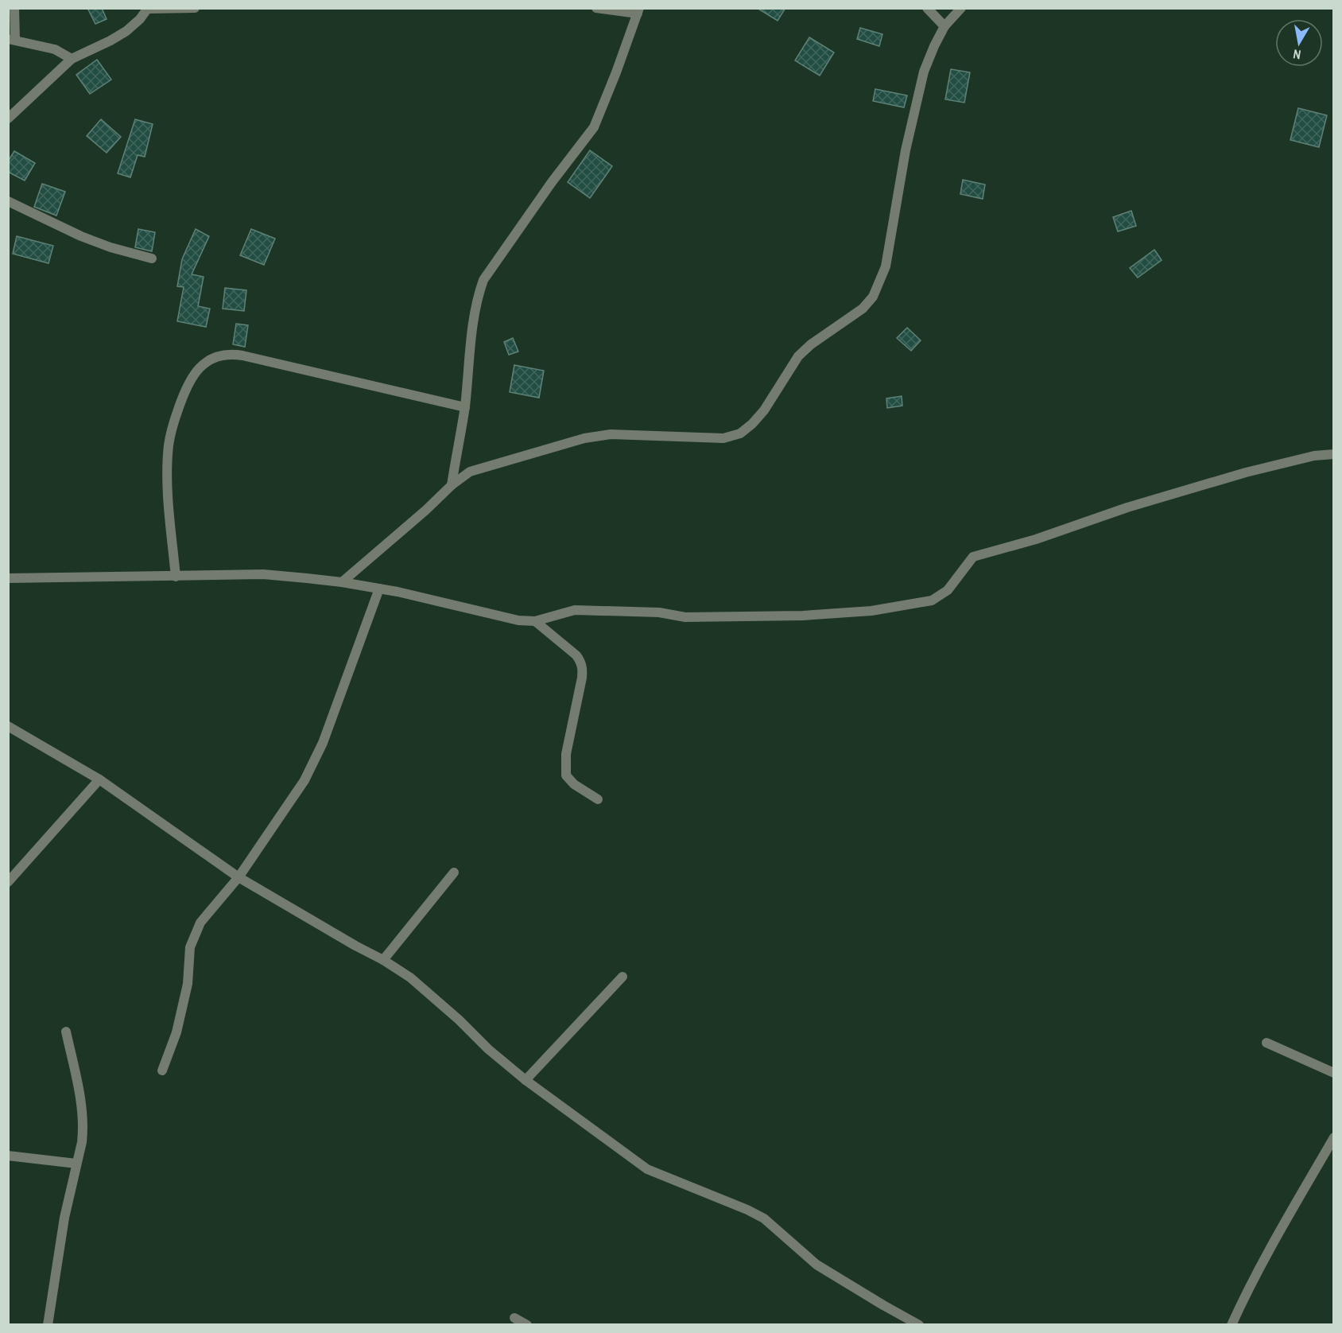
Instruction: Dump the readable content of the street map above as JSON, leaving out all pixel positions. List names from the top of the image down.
{
  "north": "bottom"
}
